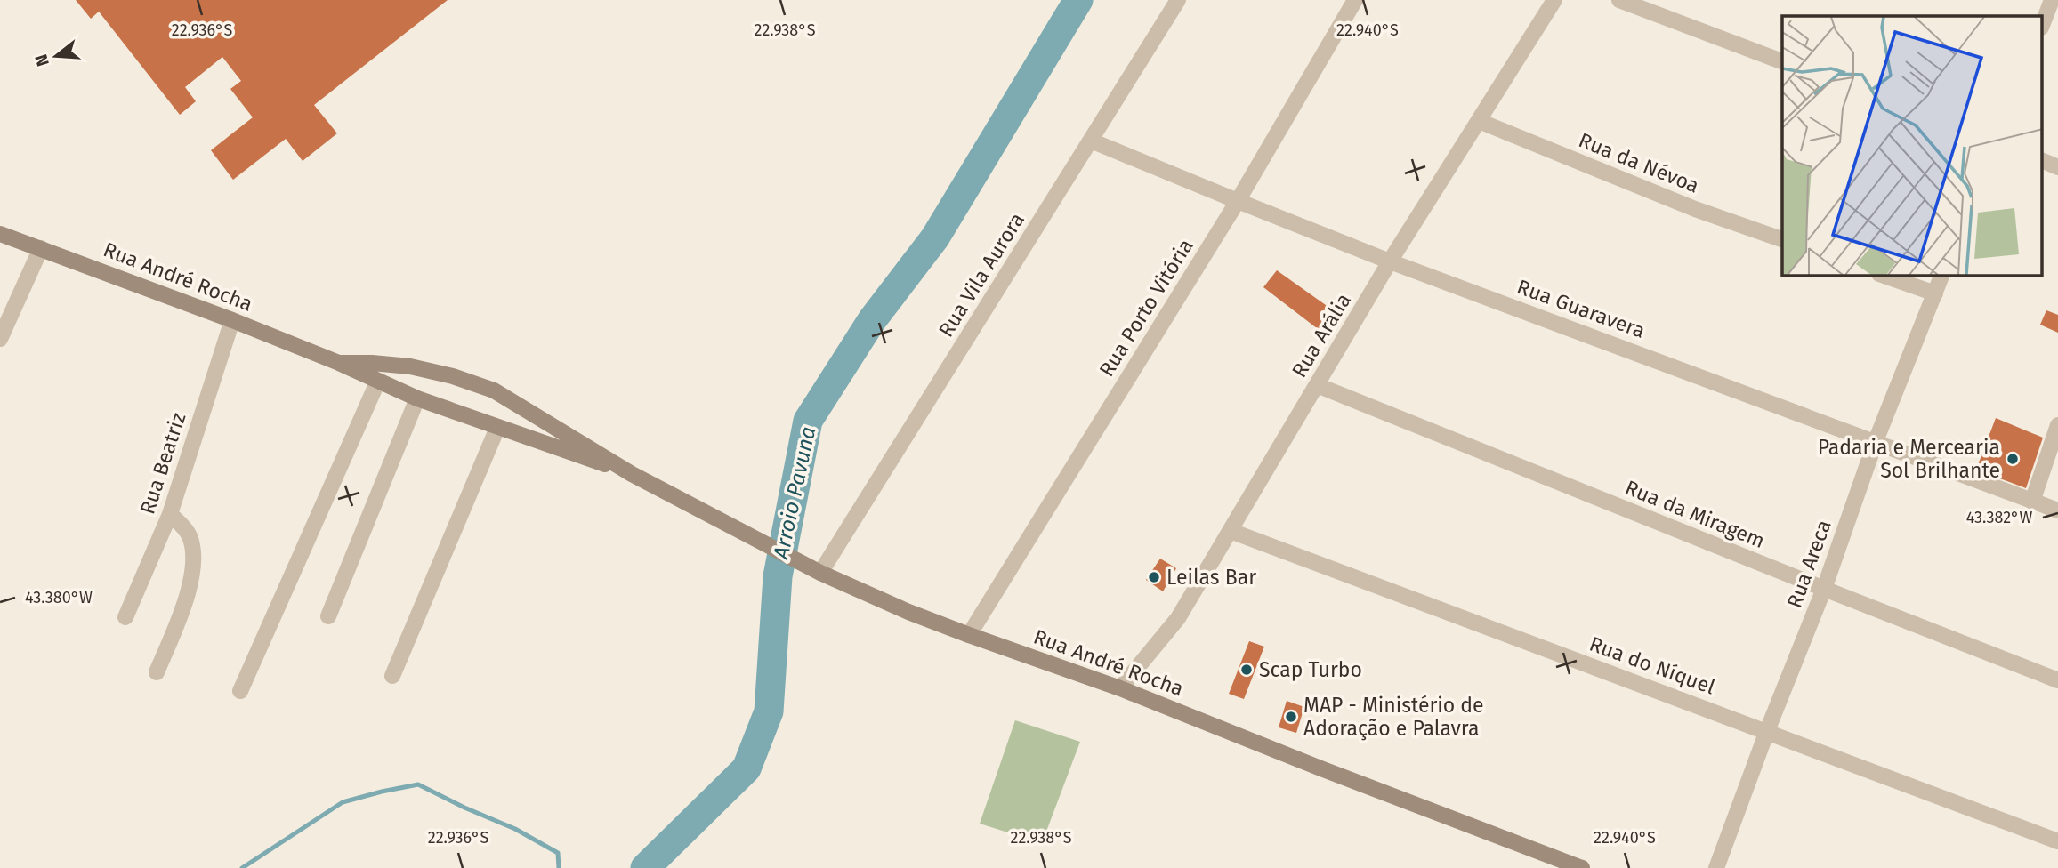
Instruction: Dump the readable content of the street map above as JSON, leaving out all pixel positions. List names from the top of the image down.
{
  "streets": {
    "main road": ["Rua André Rocha"],
    "street": [
      "Rua da Névoa",
      "Rua Vila Aurora",
      "Rua Porto Vitória",
      "Rua Guaravera",
      "Rua Arália",
      "Rua Beatriz",
      "Rua da Miragem",
      "Rua Areca",
      "Rua do Níquel"
    ]
  },
  "crossings": [
    ["Rua da Névoa", "Rua Arália"],
    ["Rua Vila Aurora", "Rua André Rocha"],
    ["Rua Vila Aurora", "Rua Guaravera"],
    ["Rua André Rocha", "Rua Porto Vitória"],
    ["Rua André Rocha", "Rua Arália"],
    ["Rua André Rocha", "Rua Beatriz"],
    ["Rua Porto Vitória", "Rua Guaravera"],
    ["Rua Guaravera", "Rua Arália"],
    ["Rua Guaravera", "Rua Areca"],
    ["Rua Arália", "Rua da Miragem"],
    ["Rua Arália", "Rua do Níquel"],
    ["Rua da Miragem", "Rua Areca"],
    ["Rua Areca", "Rua do Níquel"]
  ],
  "water": ["Arroio Pavuna"],
  "places": [
    "Padaria e Mercearia Sol Brilhante",
    "Leilas Bar",
    "Scap Turbo",
    "MAP - Ministério de Adoração e Palavra"
  ],
  "north": "left",
  "coordinates": [
    "22.936°S",
    "22.938°S",
    "22.940°S",
    "43.382°W",
    "43.380°W"
  ]
}
